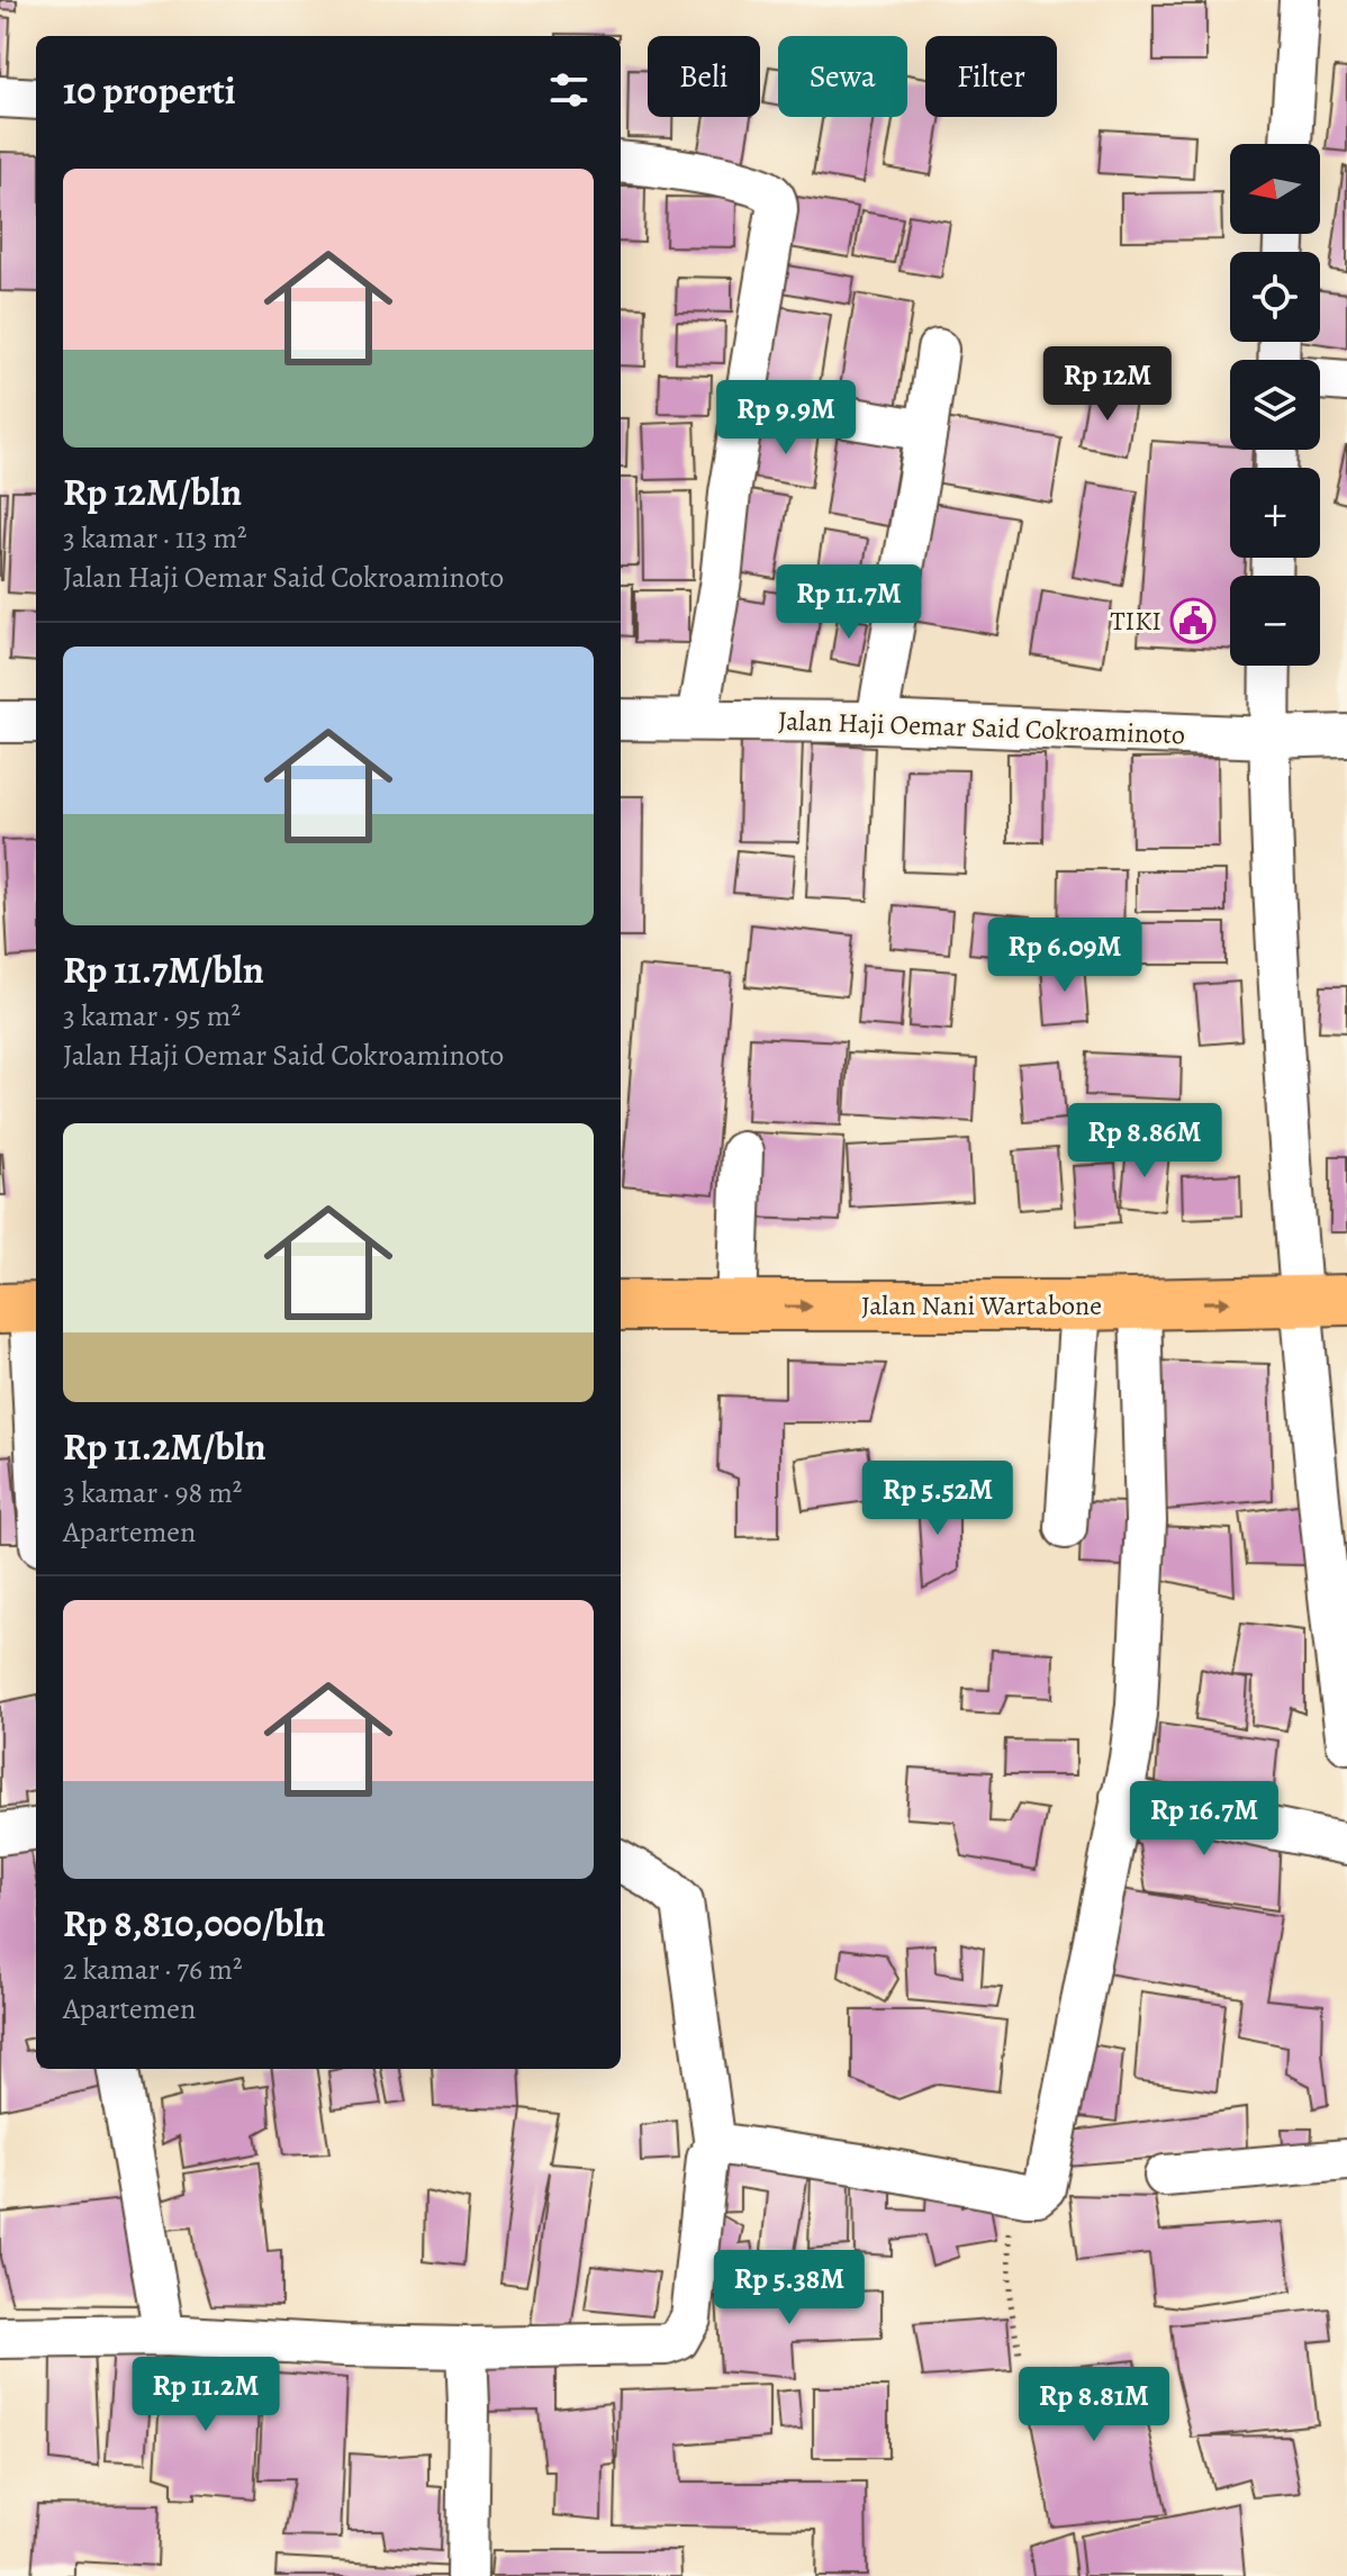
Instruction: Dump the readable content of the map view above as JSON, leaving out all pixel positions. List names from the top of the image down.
{
  "streets": {
    "main road": ["Jalan Nani Wartabone"],
    "street": ["Jalan Haji Oemar Said Cokroaminoto"]
  },
  "one_way": ["Jalan Nani Wartabone"],
  "places": {
    "public building": ["TIKI"]
  },
  "north": "left",
  "page": {
    "chip": ["Beli", "Sewa", "Filter"],
    "heading": "10 properti",
    "map_buttons": ["+", "−"],
    "list": [
      {
        "name": "Rp 12M/bln",
        "note": "3 kamar · 113 m² · Jalan Haji Oemar Said Cokroaminoto"
      },
      {
        "name": "Rp 11.7M/bln",
        "note": "3 kamar · 95 m² · Jalan Haji Oemar Said Cokroaminoto"
      },
      {
        "name": "Rp 11.2M/bln",
        "note": "3 kamar · 98 m² · Apartemen"
      },
      {
        "name": "Rp 8,810,000/bln",
        "note": "2 kamar · 76 m² · Apartemen"
      }
    ],
    "price": [
      "Rp 12M",
      "Rp 9.9M",
      "Rp 11.7M",
      "Rp 6.09M",
      "Rp 8.86M",
      "Rp 5.52M",
      "Rp 16.7M",
      "Rp 5.38M",
      "Rp 11.2M",
      "Rp 8.81M"
    ]
  }
}
